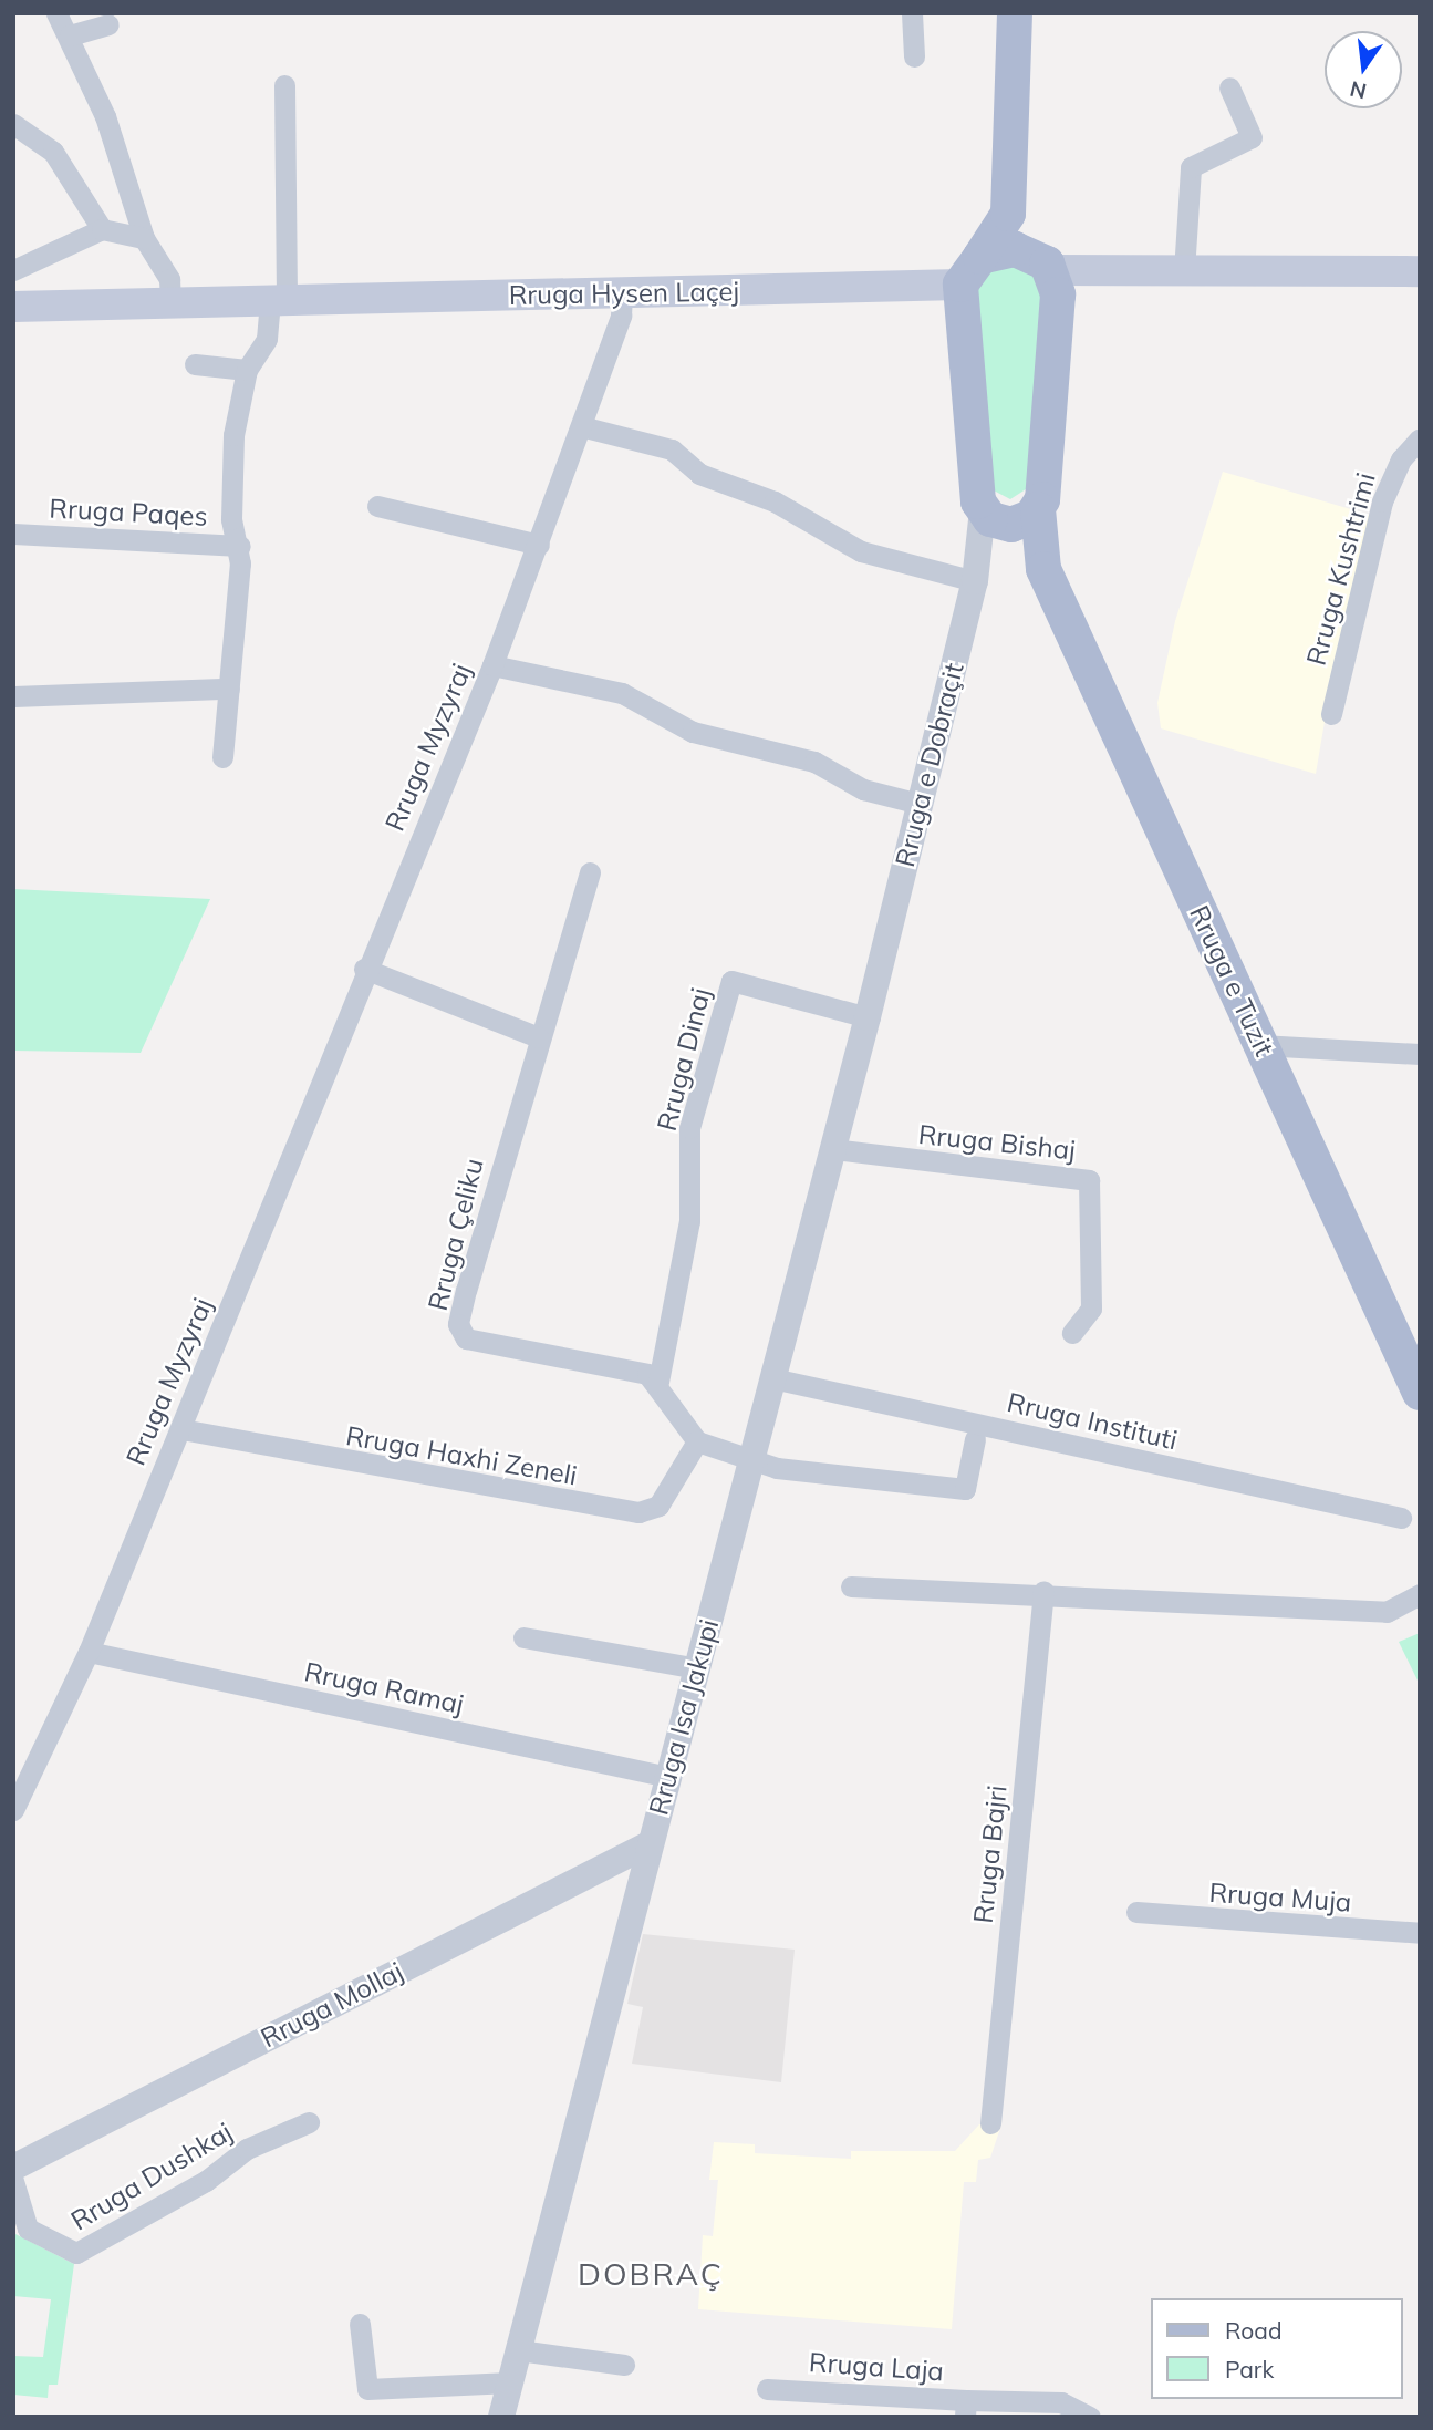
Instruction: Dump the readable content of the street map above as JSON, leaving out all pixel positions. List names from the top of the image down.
{
  "streets": {
    "main road": ["Rruga Hysen Laçej", "Rruga e Tuzit"],
    "street": [
      "Rruga Paqes",
      "Rruga Kushtrimi",
      "Rruga Myzyraj",
      "Rruga e Dobraçit",
      "Rruga Dinaj",
      "Rruga Bishaj",
      "Rruga Çeliku",
      "Rruga Instituti",
      "Rruga Haxhi Zeneli",
      "Rruga Ramaj",
      "Rruga Isa Jakupi",
      "Rruga Bajri",
      "Rruga Muja",
      "Rruga Mollaj",
      "Rruga Dushkaj",
      "Rruga Laja"
    ]
  },
  "crossings": [
    ["Rruga Hysen Laçej", "Rruga Myzyraj"],
    ["Rruga Myzyraj", "Rruga Haxhi Zeneli"],
    ["Rruga Myzyraj", "Rruga Ramaj"],
    ["Rruga e Dobraçit", "Rruga Dinaj"],
    ["Rruga e Dobraçit", "Rruga Isa Jakupi"],
    ["Rruga Dinaj", "Rruga Çeliku"],
    ["Rruga Dinaj", "Rruga Isa Jakupi"],
    ["Rruga Bishaj", "Rruga Isa Jakupi"],
    ["Rruga Instituti", "Rruga Isa Jakupi"],
    ["Rruga Ramaj", "Rruga Isa Jakupi"],
    ["Rruga Isa Jakupi", "Rruga Mollaj"]
  ],
  "districts": ["DOBRAÇ"],
  "legend": ["Road", "Park"],
  "north": "bottom"
}
